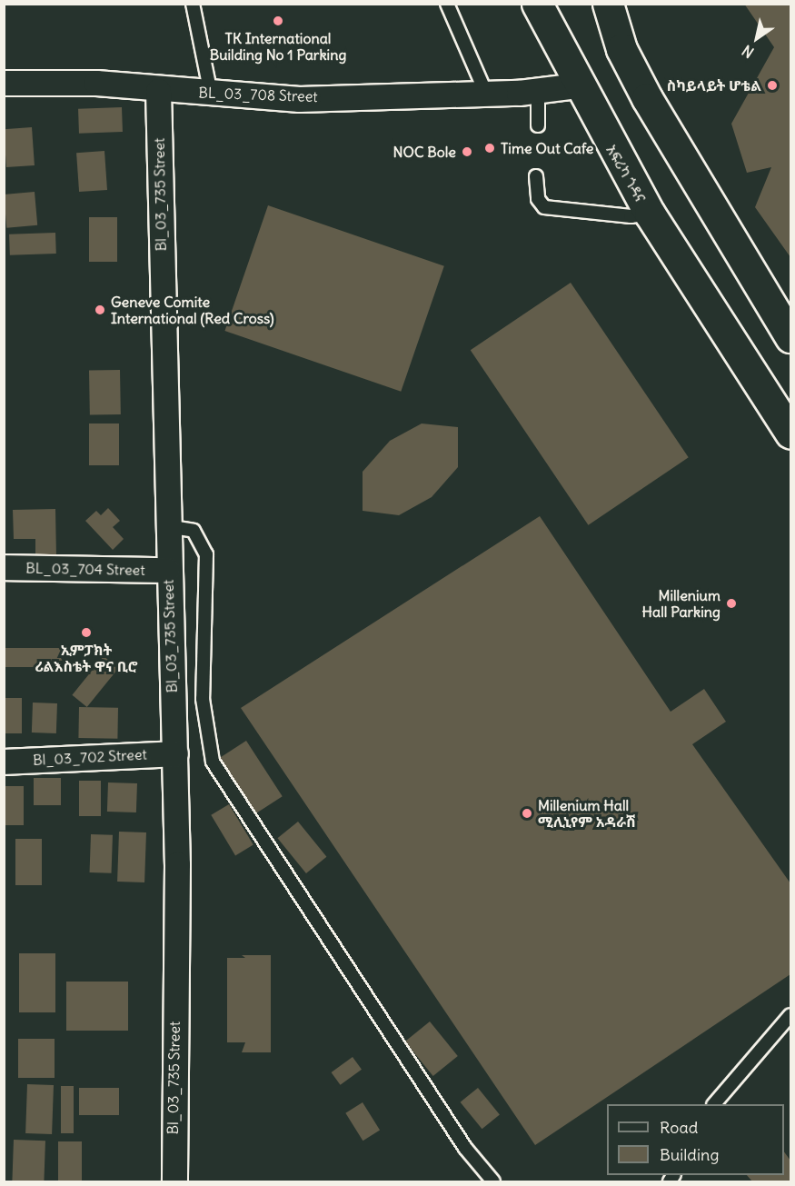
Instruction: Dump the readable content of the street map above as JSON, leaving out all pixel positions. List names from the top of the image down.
{
  "streets": {
    "main road": ["አፍሪካ ጎዳና"],
    "street": [
      "BL_03_708 Street",
      "Bl_03_735 Street",
      "BL_03_704 Street",
      "Bl_03_702 Street"
    ]
  },
  "crossings": [
    ["BL_03_708 Street", "አፍሪካ ጎዳና"],
    ["BL_03_708 Street", "Bl_03_735 Street"],
    ["Bl_03_735 Street", "BL_03_704 Street"],
    ["Bl_03_735 Street", "Bl_03_702 Street"]
  ],
  "places": [
    "TK International Building No 1 Parking",
    "ስካይላይት ሆቴል",
    "Time Out Cafe",
    "NOC Bole",
    "Geneve Comite International (Red Cross)",
    "Millenium Hall Parking",
    "ኢምፓክት ሪልእስቴት ዋና ቢሮ",
    "Millenium Hall ሚሊኒየም አዳራሽ"
  ],
  "legend": ["Road", "Building"],
  "north": "bottom left"
}
